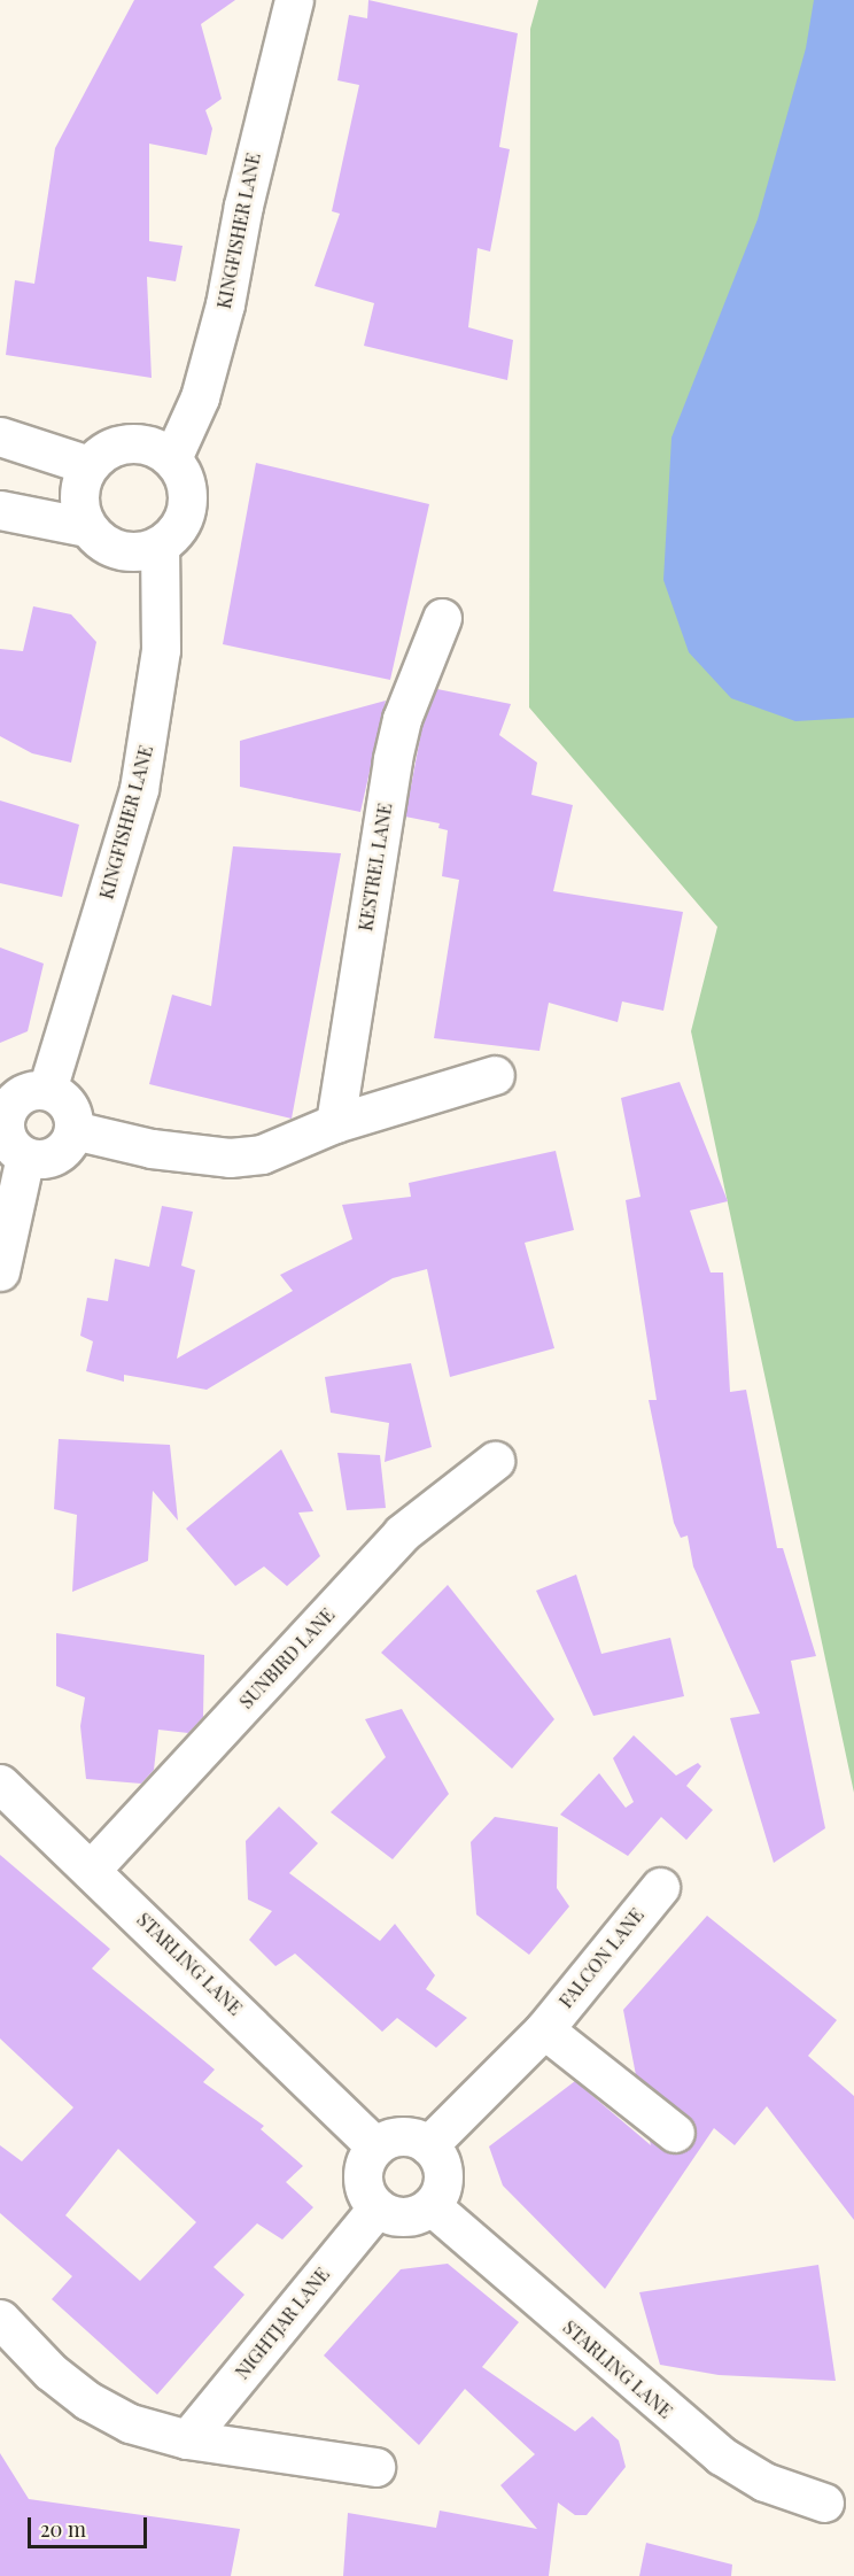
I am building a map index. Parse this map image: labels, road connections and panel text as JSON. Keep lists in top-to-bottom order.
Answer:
{
  "streets": {
    "street": [
      "KINGFISHER LANE",
      "KESTREL LANE",
      "SUNBIRD LANE",
      "FALCON LANE",
      "STARLING LANE",
      "NIGHTJAR LANE"
    ]
  },
  "crossings": [
    ["SUNBIRD LANE", "STARLING LANE"],
    ["FALCON LANE", "STARLING LANE"],
    ["FALCON LANE", "NIGHTJAR LANE"],
    ["STARLING LANE", "NIGHTJAR LANE"]
  ],
  "scale_bar": "20 m"
}
